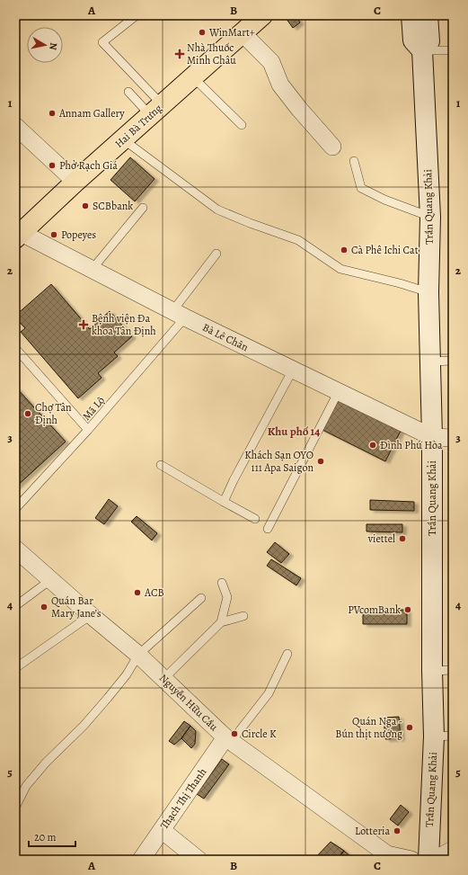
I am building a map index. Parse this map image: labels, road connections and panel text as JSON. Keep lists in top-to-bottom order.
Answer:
{
  "streets": {
    "main road": ["Hai Bà Trưng"],
    "street": [
      "Trần Quang Khải",
      "Bà Lê Chân",
      "Nguyễn Hữu Cầu",
      "Thạch Thị Thanh"
    ],
    "lane": ["Mã Lộ"]
  },
  "crossings": [
    ["Hai Bà Trưng", "Bà Lê Chân"],
    ["Trần Quang Khải", "Bà Lê Chân"],
    ["Bà Lê Chân", "Mã Lộ"],
    ["Nguyễn Hữu Cầu", "Thạch Thị Thanh"]
  ],
  "districts": ["Khu phố 14"],
  "places": {
    "other": [
      "WinMart+",
      "Annam Gallery",
      "Phở Rạch Giá",
      "SCBbank",
      "Popeyes",
      "Cà Phê Ichi Cat",
      "Chợ Tân Định",
      "Đình Phú Hòa",
      "Khách Sạn OYO 111 Apa Saigon",
      "viettel",
      "ACB",
      "Quán Bar Mary Jane’s",
      "PVcomBank",
      "Quán Nga - Bún thịt nướng",
      "Circle K",
      "Lotteria"
    ],
    "health": ["Nhà Thuốc Minh Châu", "Bệnh viện Đa khoa Tân Định"]
  },
  "scale_bar": "20 m",
  "north": "right",
  "grid": {
    "columns": ["A", "B", "C"],
    "rows": [
      "1",
      "2",
      "3",
      "4",
      "5"
    ]
  }
}
